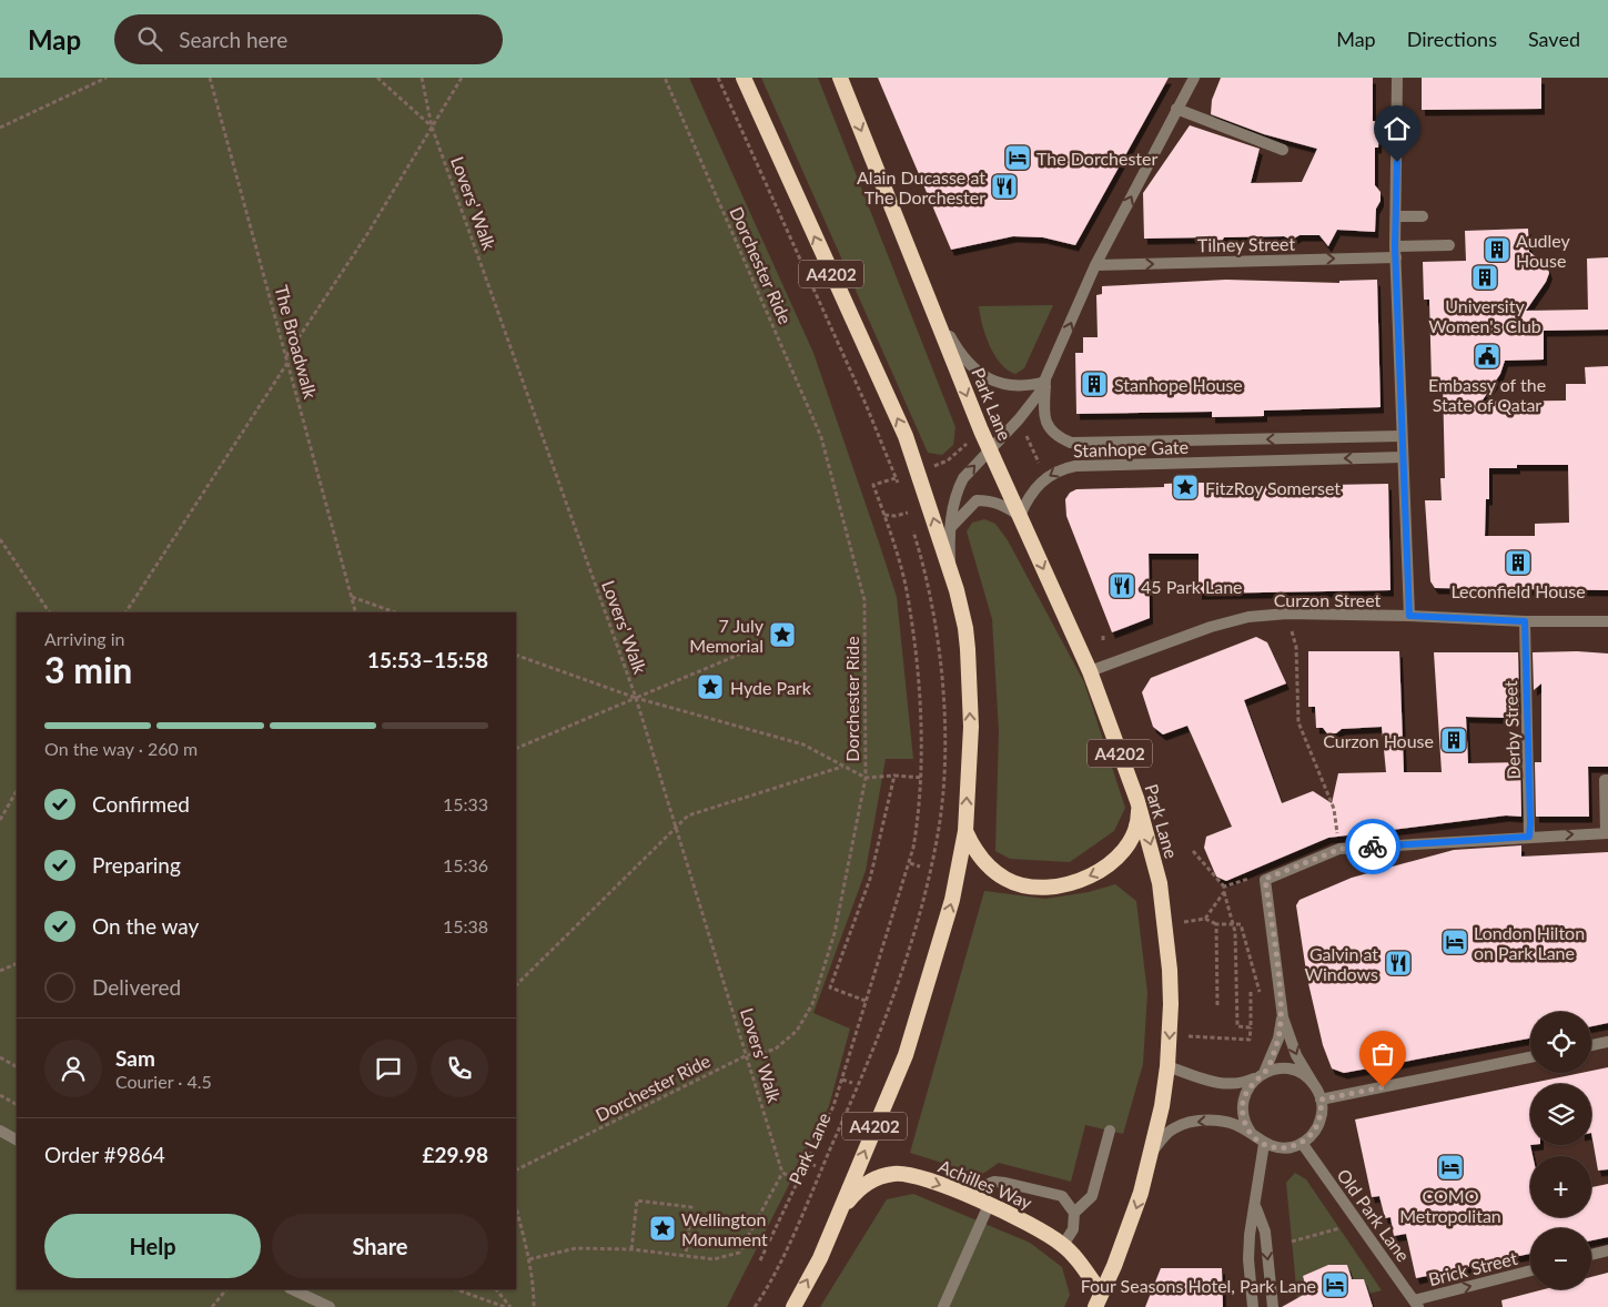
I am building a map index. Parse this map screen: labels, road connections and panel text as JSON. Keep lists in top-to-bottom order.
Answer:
{
  "streets": {
    "highway": ["A4202", "Park Lane", "Achilles Way"],
    "street": [
      "Tilney Street",
      "Stanhope Gate",
      "Curzon Street",
      "Derby Street",
      "Old Park Lane",
      "Brick Street"
    ],
    "path": ["Lovers' Walk", "Dorchester Ride", "The Broadwalk"]
  },
  "crossings": [
    ["Lovers' Walk", "Dorchester Ride"],
    ["A4202", "Park Lane"],
    ["A4202", "Achilles Way"],
    ["Park Lane", "Stanhope Gate"],
    ["Park Lane", "Curzon Street"],
    ["Park Lane", "Achilles Way"],
    ["Curzon Street", "Derby Street"],
    ["Old Park Lane", "Brick Street"]
  ],
  "one_way": [
    "Tilney Street",
    "Stanhope Gate",
    "Achilles Way",
    "Brick Street"
  ],
  "places": {
    "hotel": [
      "The Dorchester",
      "London Hilton on Park Lane",
      "COMO Metropolitan",
      "Four Seasons Hotel, Park Lane"
    ],
    "restaurant": ["Alain Ducasse at The Dorchester", "45 Park Lane", "Galvin at Windows"],
    "building": [
      "Audley House",
      "University Women's Club",
      "Stanhope House",
      "Leconfield House",
      "Curzon House"
    ],
    "public building": ["Embassy of the State of Qatar"],
    "place": [
      "FitzRoy Somerset",
      "7 July Memorial",
      "Hyde Park",
      "Wellington Monument"
    ]
  },
  "page": {
    "header": "Map",
    "search": "Search here",
    "nav": ["Map", "Directions", "Saved"],
    "heading": ["3 min", "Arriving in", "15:53–15:58"],
    "panel": [
      "Sam",
      "Courier · 4.5",
      "Order #9864",
      "£29.98"
    ],
    "bar": "On the way · 260 m",
    "list": [
      ["Confirmed", "15:33"],
      ["Preparing", "15:36"],
      ["On the way", "15:38"],
      "Delivered"
    ],
    "map_buttons": ["+", "−"],
    "buttons": ["Help", "Share"]
  }
}
